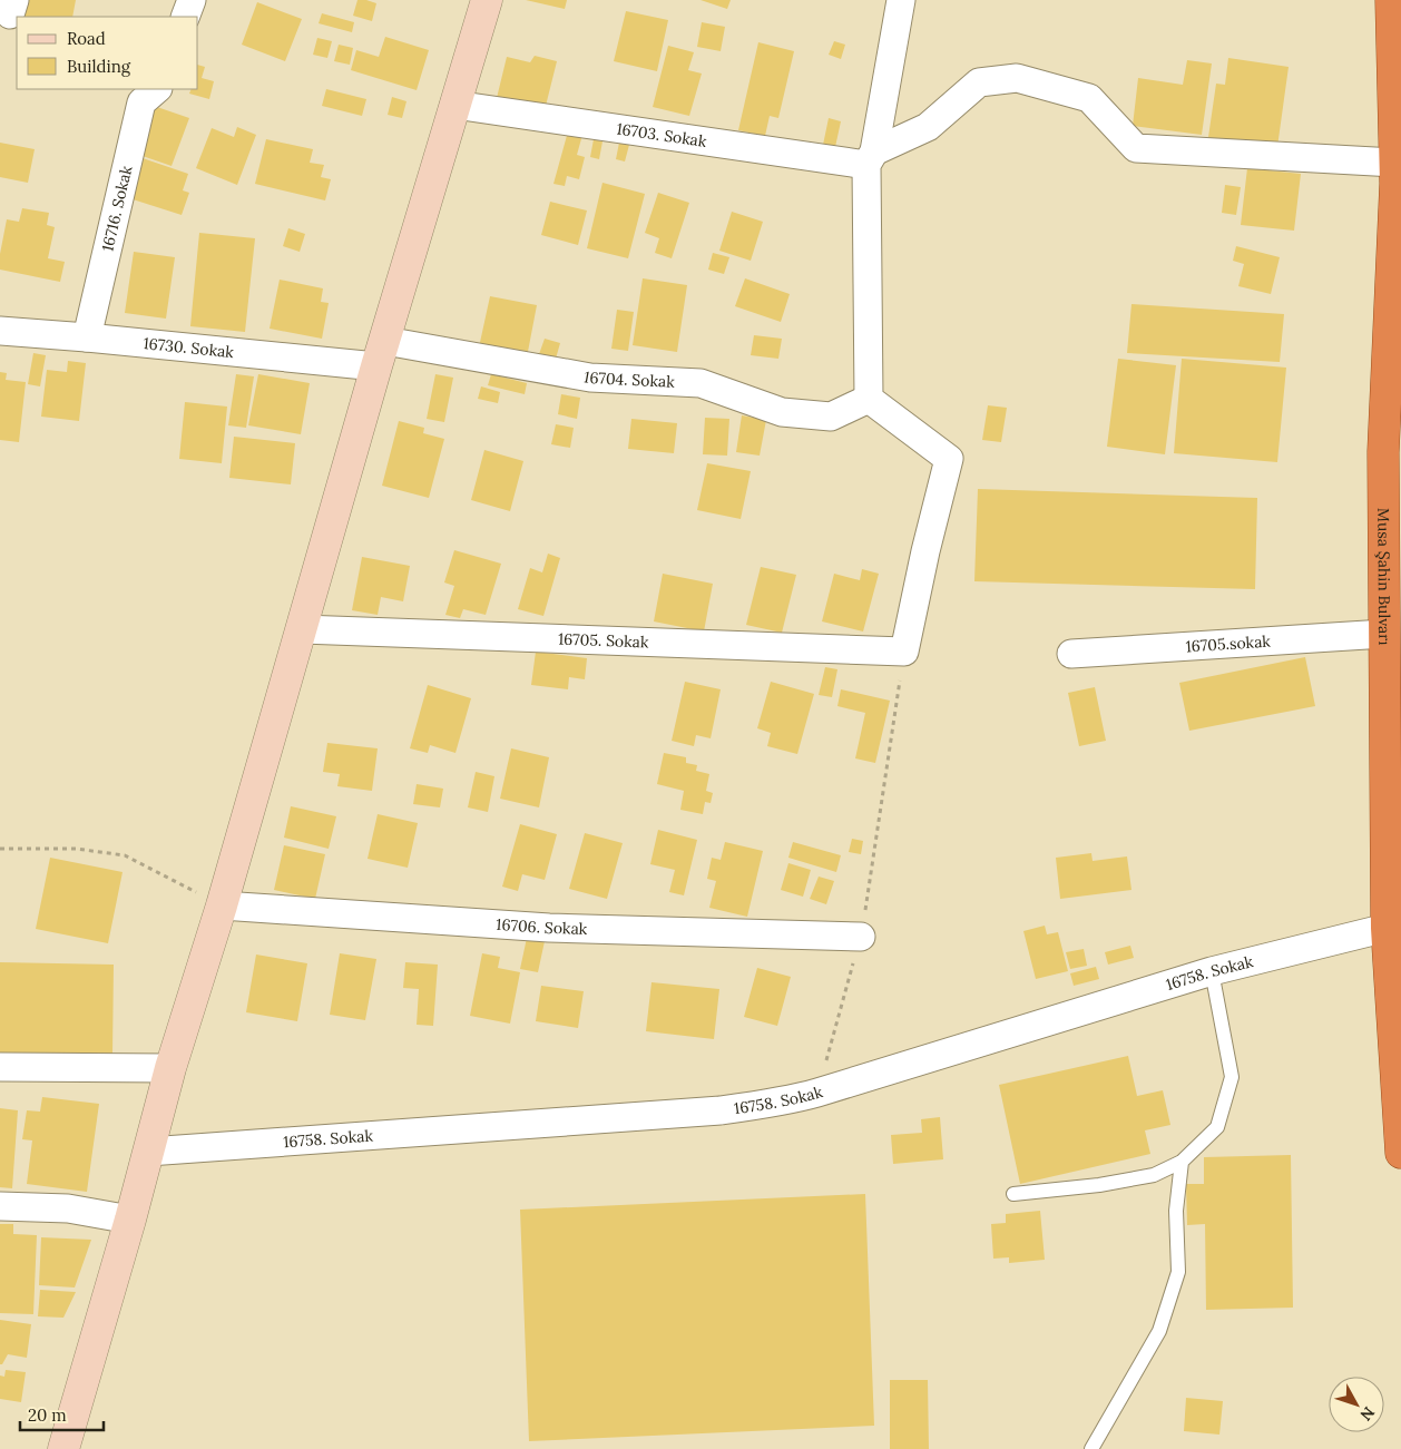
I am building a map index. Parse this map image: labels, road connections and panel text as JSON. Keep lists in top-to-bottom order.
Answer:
{
  "streets": {
    "highway": ["Musa Şahin Bulvarı"],
    "street": [
      "16703. Sokak",
      "16716. Sokak",
      "16730. Sokak",
      "16704. Sokak",
      "16705. Sokak",
      "16705.sokak",
      "16706. Sokak",
      "16758. Sokak"
    ]
  },
  "crossings": [
    ["16716. Sokak", "16730. Sokak"],
    ["16730. Sokak", "16704. Sokak"],
    ["Musa Şahin Bulvarı", "16705.sokak"],
    ["Musa Şahin Bulvarı", "16758. Sokak"]
  ],
  "legend": ["Road", "Building"],
  "scale_bar": "20 m",
  "north": "bottom right"
}
